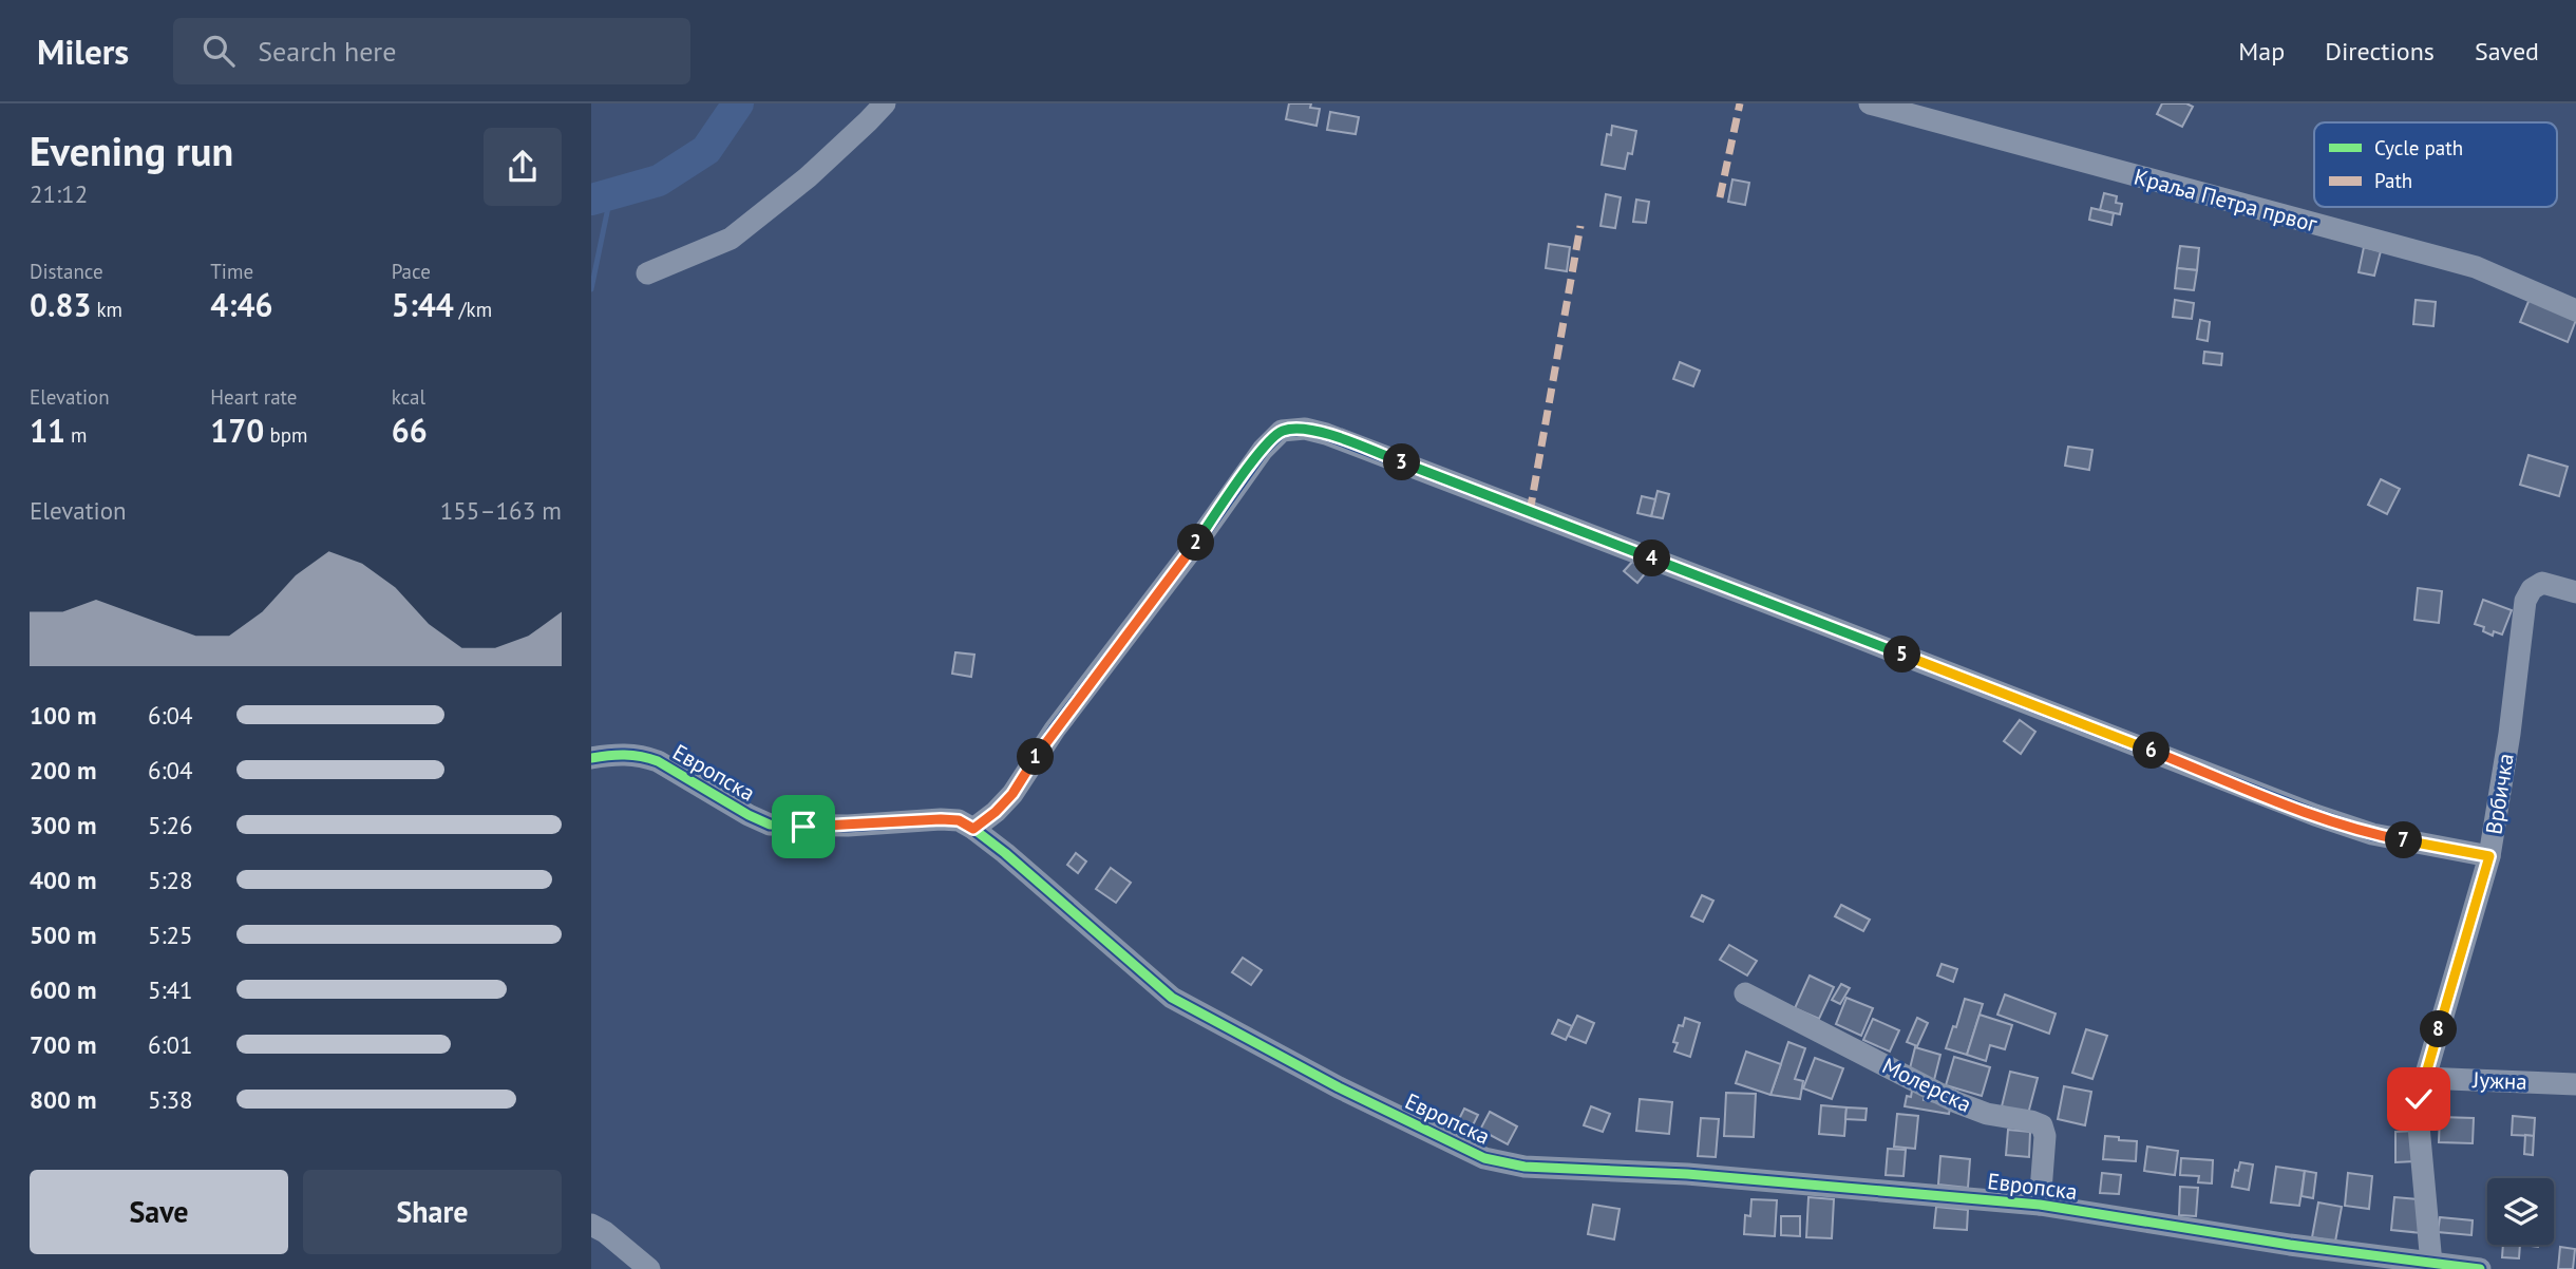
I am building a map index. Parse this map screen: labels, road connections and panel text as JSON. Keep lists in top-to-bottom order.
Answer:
{
  "streets": {
    "street": [
      "Краља Петра првог",
      "Европска",
      "Врбичка",
      "Јужна",
      "Молерска"
    ]
  },
  "crossings": [
    ["Европска", "Врбичка"],
    ["Европска", "Молерска"],
    ["Врбичка", "Јужна"]
  ],
  "legend": ["Cycle path", "Path"],
  "page": {
    "header": "Milers",
    "search": "Search here",
    "nav": ["Map", "Directions", "Saved"],
    "heading": ["Evening run", "21:12"],
    "stats": [
      ["Distance", "0.83 km"],
      ["Time", "4:46"],
      ["Pace", "5:44 /km"],
      ["Elevation", "11 m"],
      ["Heart rate", "170 bpm"],
      ["kcal", "66"]
    ],
    "pins": [
      "3",
      "2",
      "4",
      "5",
      "6",
      "1",
      "7",
      "8"
    ],
    "chart": ["Elevation", "155–163 m"],
    "list": [
      {
        "name": "100 m",
        "note": "6:04"
      },
      {
        "name": "200 m",
        "note": "6:04"
      },
      {
        "name": "300 m",
        "note": "5:26"
      },
      {
        "name": "400 m",
        "note": "5:28"
      },
      {
        "name": "500 m",
        "note": "5:25"
      },
      {
        "name": "600 m",
        "note": "5:41"
      },
      {
        "name": "700 m",
        "note": "6:01"
      },
      {
        "name": "800 m",
        "note": "5:38"
      }
    ],
    "buttons": ["Save", "Share"]
  }
}
